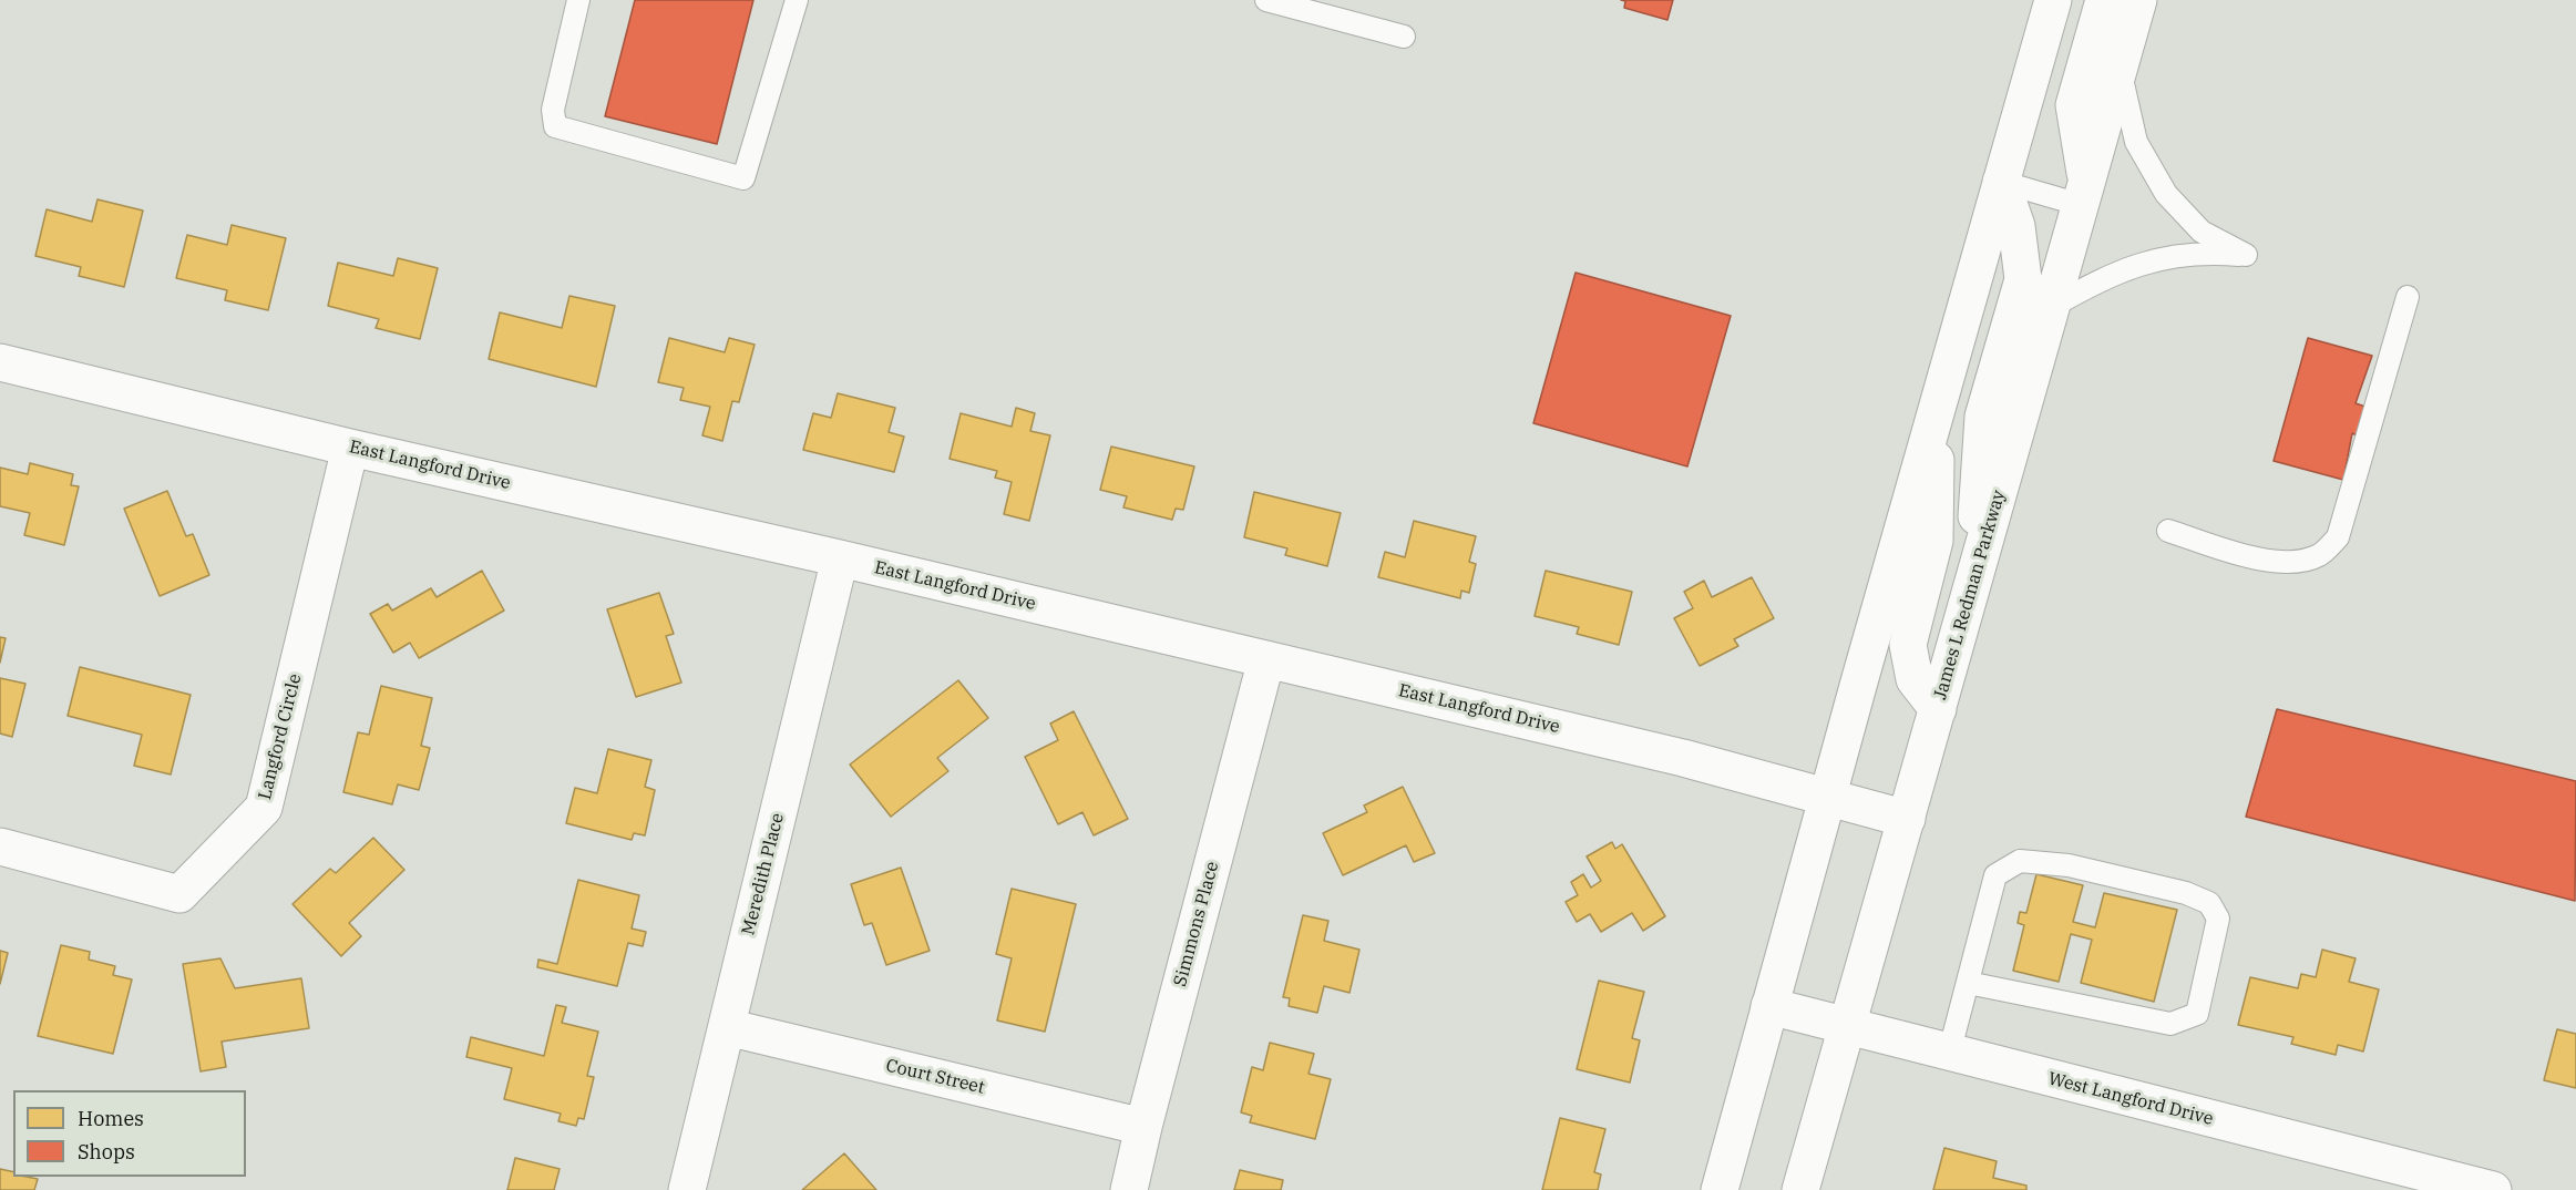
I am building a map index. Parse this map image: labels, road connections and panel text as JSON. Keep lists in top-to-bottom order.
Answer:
{
  "streets": {
    "street": [
      "East Langford Drive",
      "James L Redman Parkway",
      "Langford Circle",
      "Meredith Place",
      "Simmons Place",
      "Court Street",
      "West Langford Drive"
    ]
  },
  "crossings": [
    ["East Langford Drive", "James L Redman Parkway"],
    ["East Langford Drive", "Langford Circle"],
    ["East Langford Drive", "Meredith Place"],
    ["East Langford Drive", "Simmons Place"],
    ["James L Redman Parkway", "West Langford Drive"],
    ["Meredith Place", "Court Street"],
    ["Simmons Place", "Court Street"]
  ],
  "legend": ["Homes", "Shops"]
}
